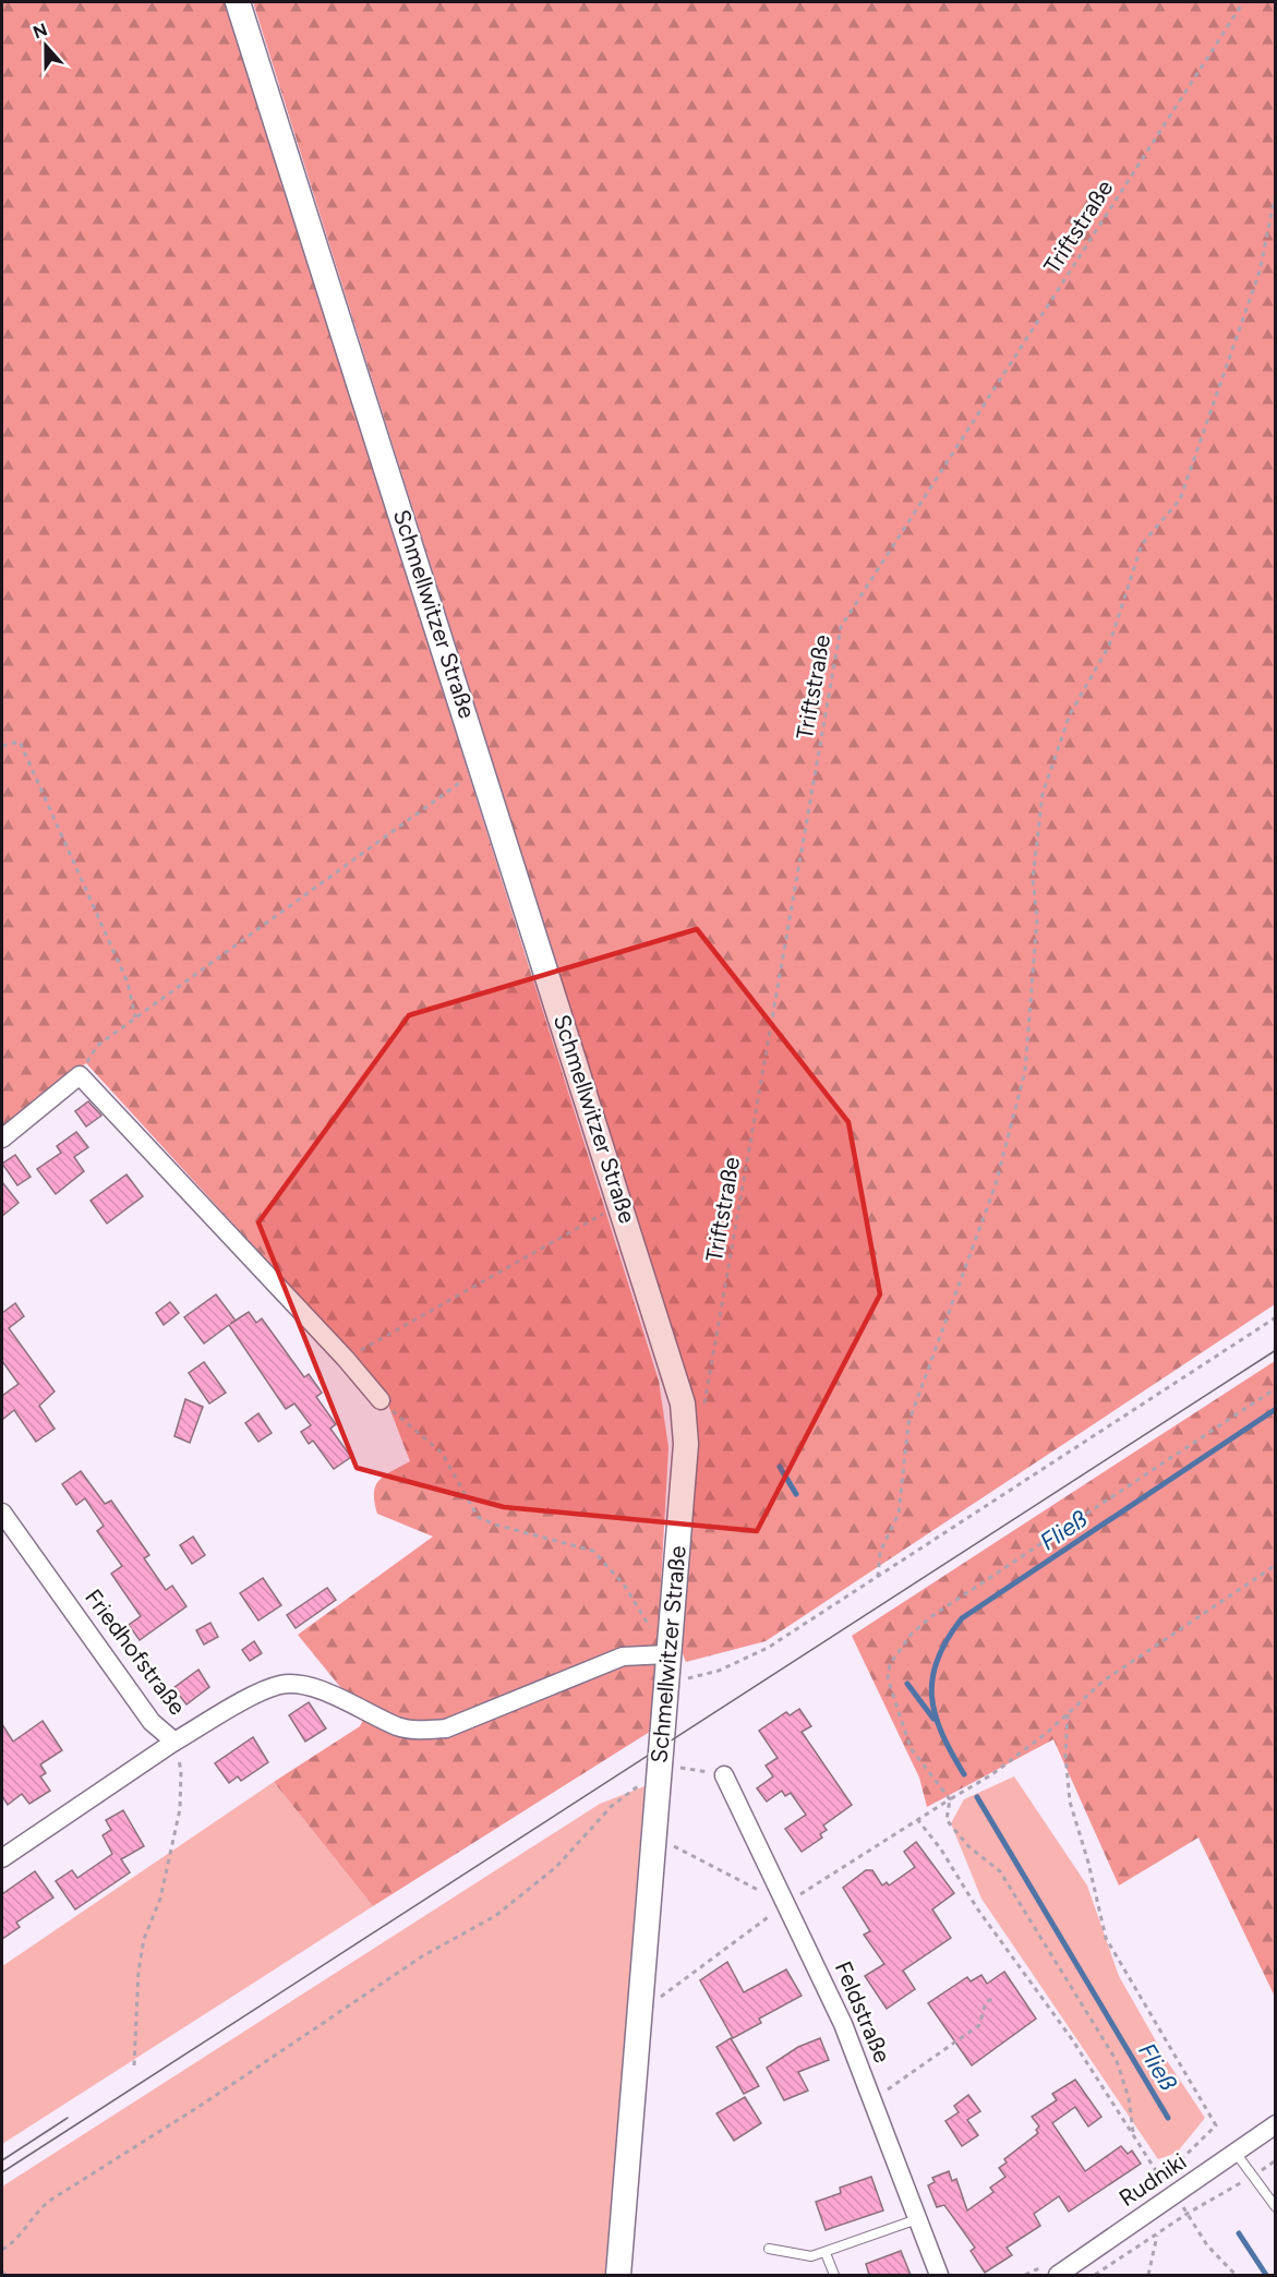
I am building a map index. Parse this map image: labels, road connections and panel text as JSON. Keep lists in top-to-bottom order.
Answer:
{
  "streets": {
    "street": [
      "Schmellwitzer Straße",
      "Friedhofstraße",
      "Feldstraße",
      "Rudniki"
    ],
    "path": ["Triftstraße"]
  },
  "crossings": [
    ["Schmellwitzer Straße", "Friedhofstraße"]
  ],
  "water": ["Fließ"],
  "north": "top"
}
